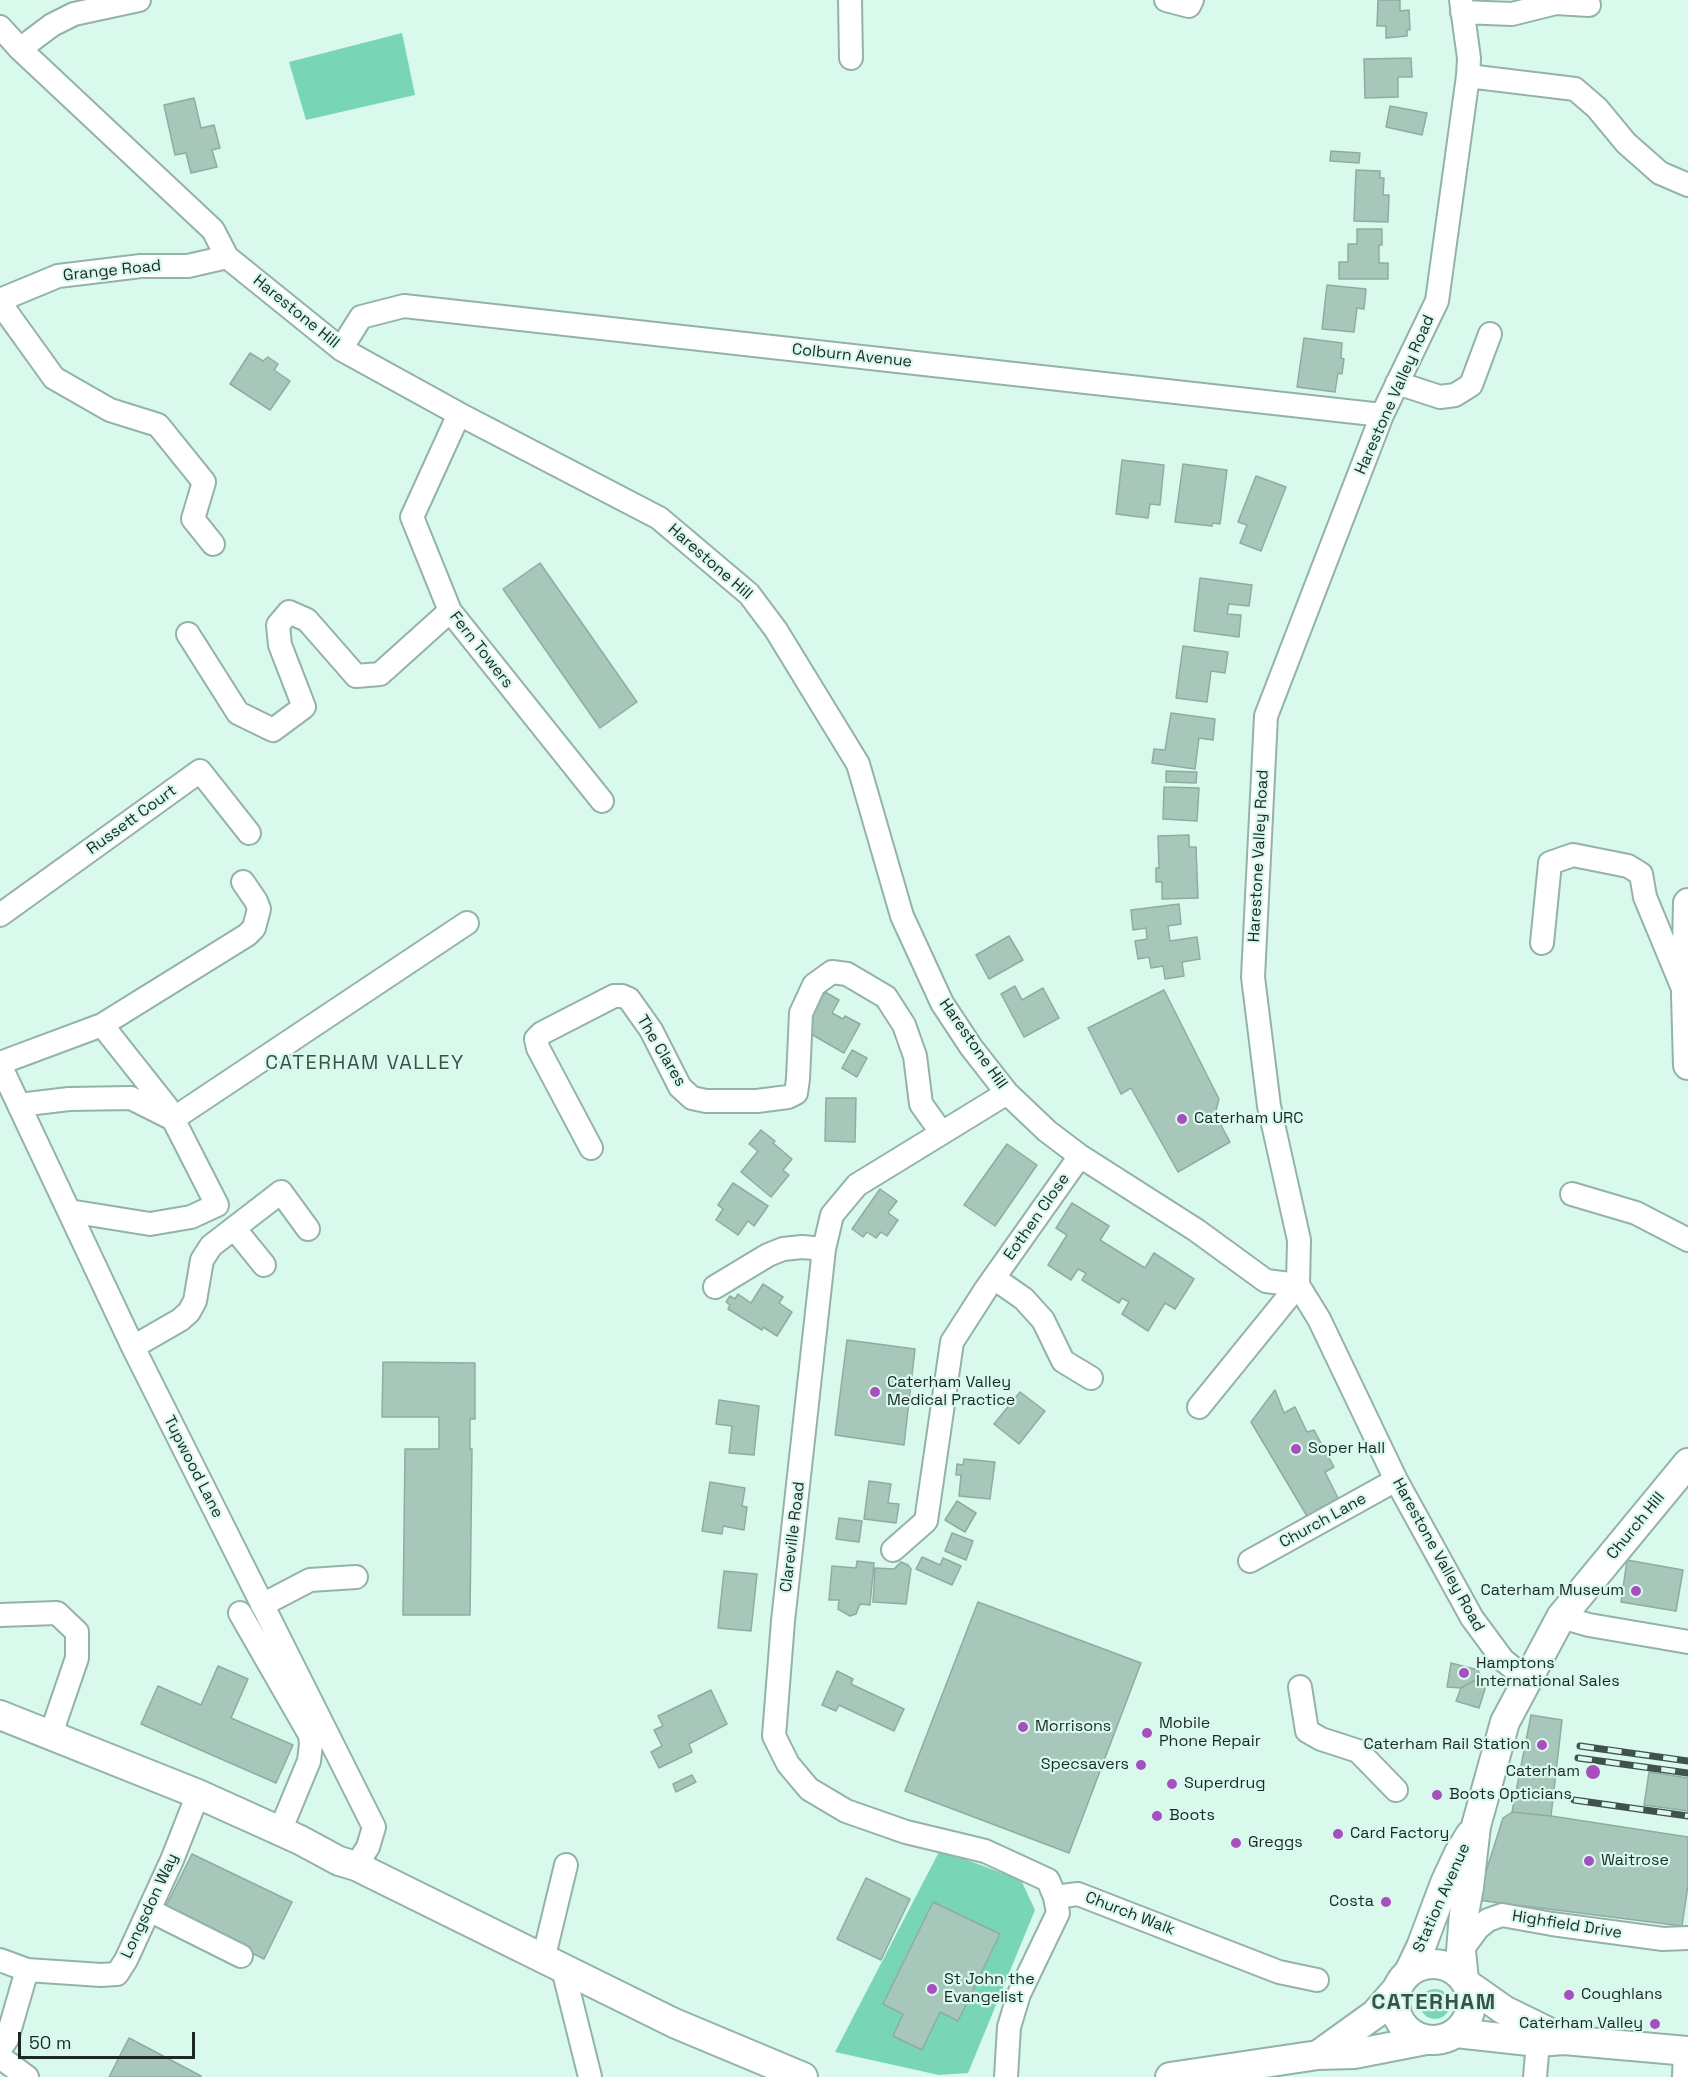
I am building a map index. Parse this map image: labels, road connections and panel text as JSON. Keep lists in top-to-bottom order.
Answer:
{
  "streets": {
    "main road": ["Church Hill", "Station Avenue"],
    "street": [
      "Grange Road",
      "Harestone Hill",
      "Colburn Avenue",
      "Harestone Valley Road",
      "Fern Towers",
      "Russett Court",
      "The Clares",
      "Eothen Close",
      "Tupwood Lane",
      "Church Lane",
      "Clareville Road",
      "Longsdon Way",
      "Church Walk",
      "Highfield Drive"
    ]
  },
  "crossings": [
    ["Grange Road", "Harestone Hill"],
    ["Harestone Hill", "Colburn Avenue"],
    ["Harestone Hill", "Harestone Valley Road"],
    ["Harestone Hill", "Fern Towers"],
    ["Harestone Hill", "Eothen Close"],
    ["Harestone Hill", "Clareville Road"],
    ["Colburn Avenue", "Harestone Valley Road"],
    ["Harestone Valley Road", "Church Lane"],
    ["Harestone Valley Road", "Station Avenue"],
    ["The Clares", "Clareville Road"],
    ["Church Hill", "Station Avenue"],
    ["Clareville Road", "Church Walk"],
    ["Station Avenue", "Highfield Drive"]
  ],
  "districts": ["CATERHAM VALLEY", "CATERHAM"],
  "places": [
    "Caterham URC",
    "Caterham Valley Medical Practice",
    "Soper Hall",
    "Caterham Museum",
    "Hamptons International Sales",
    "Morrisons",
    "Mobile Phone Repair",
    "Caterham Rail Station",
    "Specsavers",
    "Caterham",
    "Superdrug",
    "Boots Opticians",
    "Boots",
    "Card Factory",
    "Greggs",
    "Waitrose",
    "Costa",
    "St John the Evangelist",
    "Coughlans",
    "Caterham Valley"
  ],
  "scale_bar": "50 m"
}
